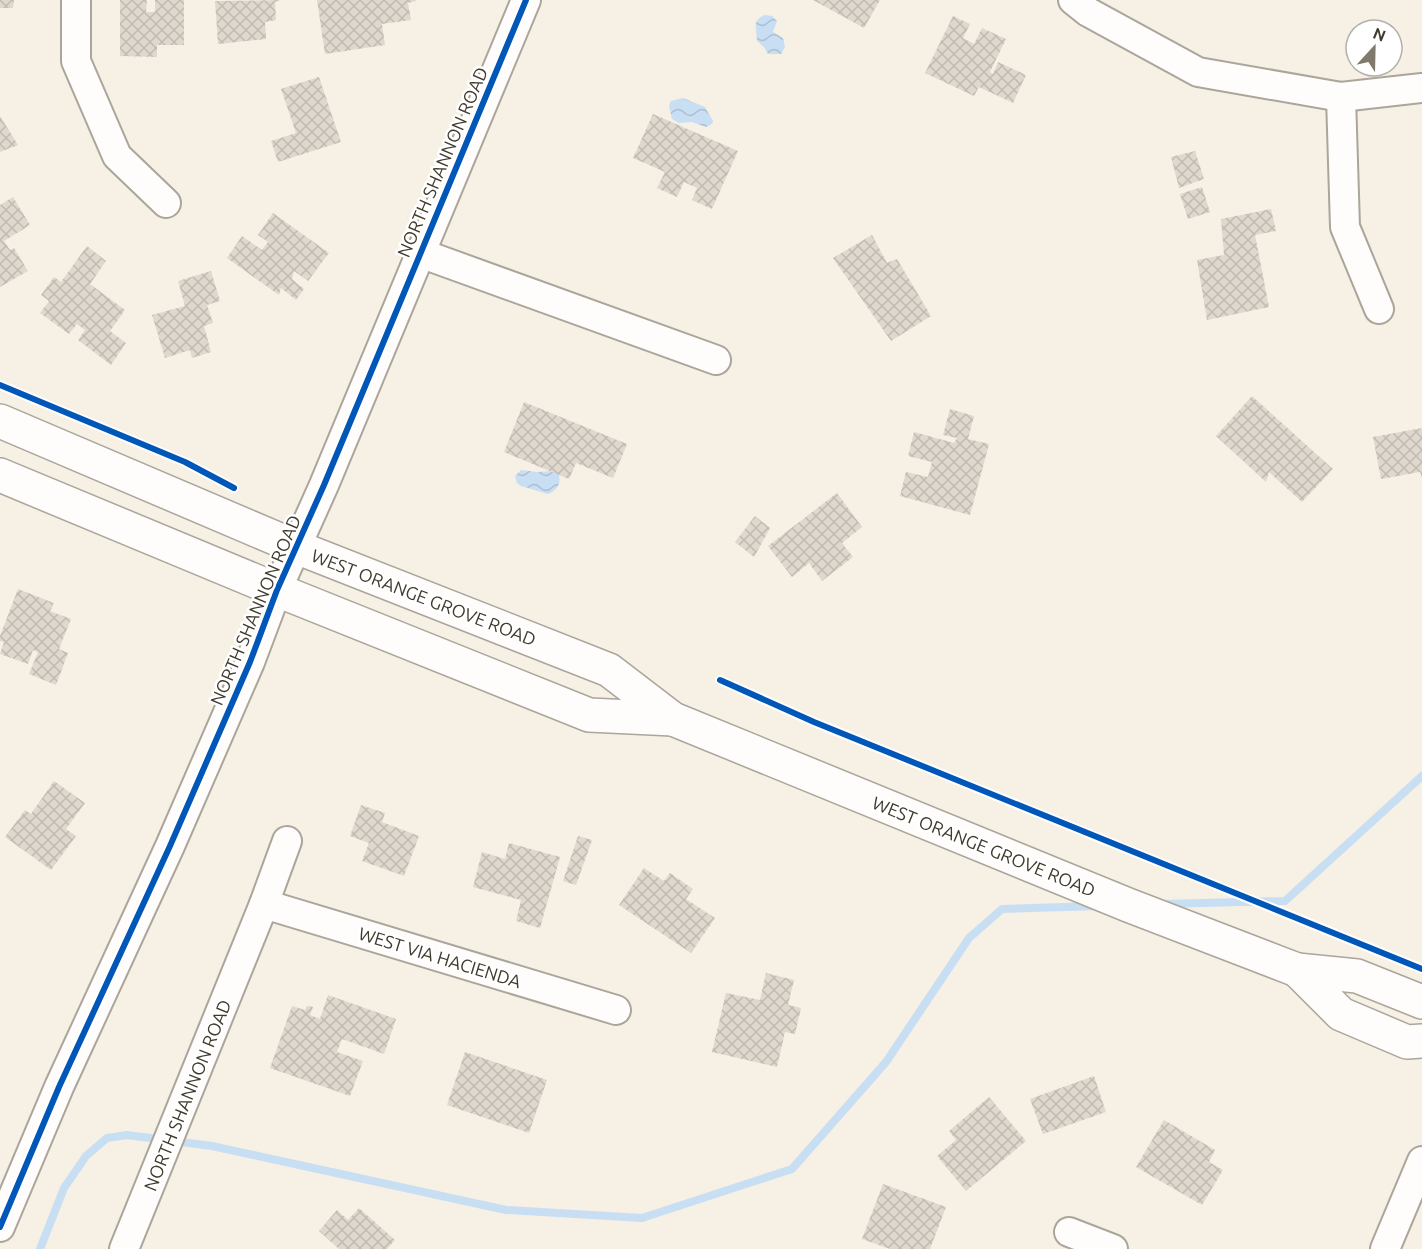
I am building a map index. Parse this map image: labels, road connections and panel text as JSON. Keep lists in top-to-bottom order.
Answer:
{
  "streets": {
    "main road": ["WEST ORANGE GROVE ROAD"],
    "street": ["NORTH SHANNON ROAD", "WEST VIA HACIENDA"]
  },
  "crossings": [
    ["NORTH SHANNON ROAD", "WEST ORANGE GROVE ROAD"],
    ["NORTH SHANNON ROAD", "WEST VIA HACIENDA"]
  ],
  "north": "top"
}
